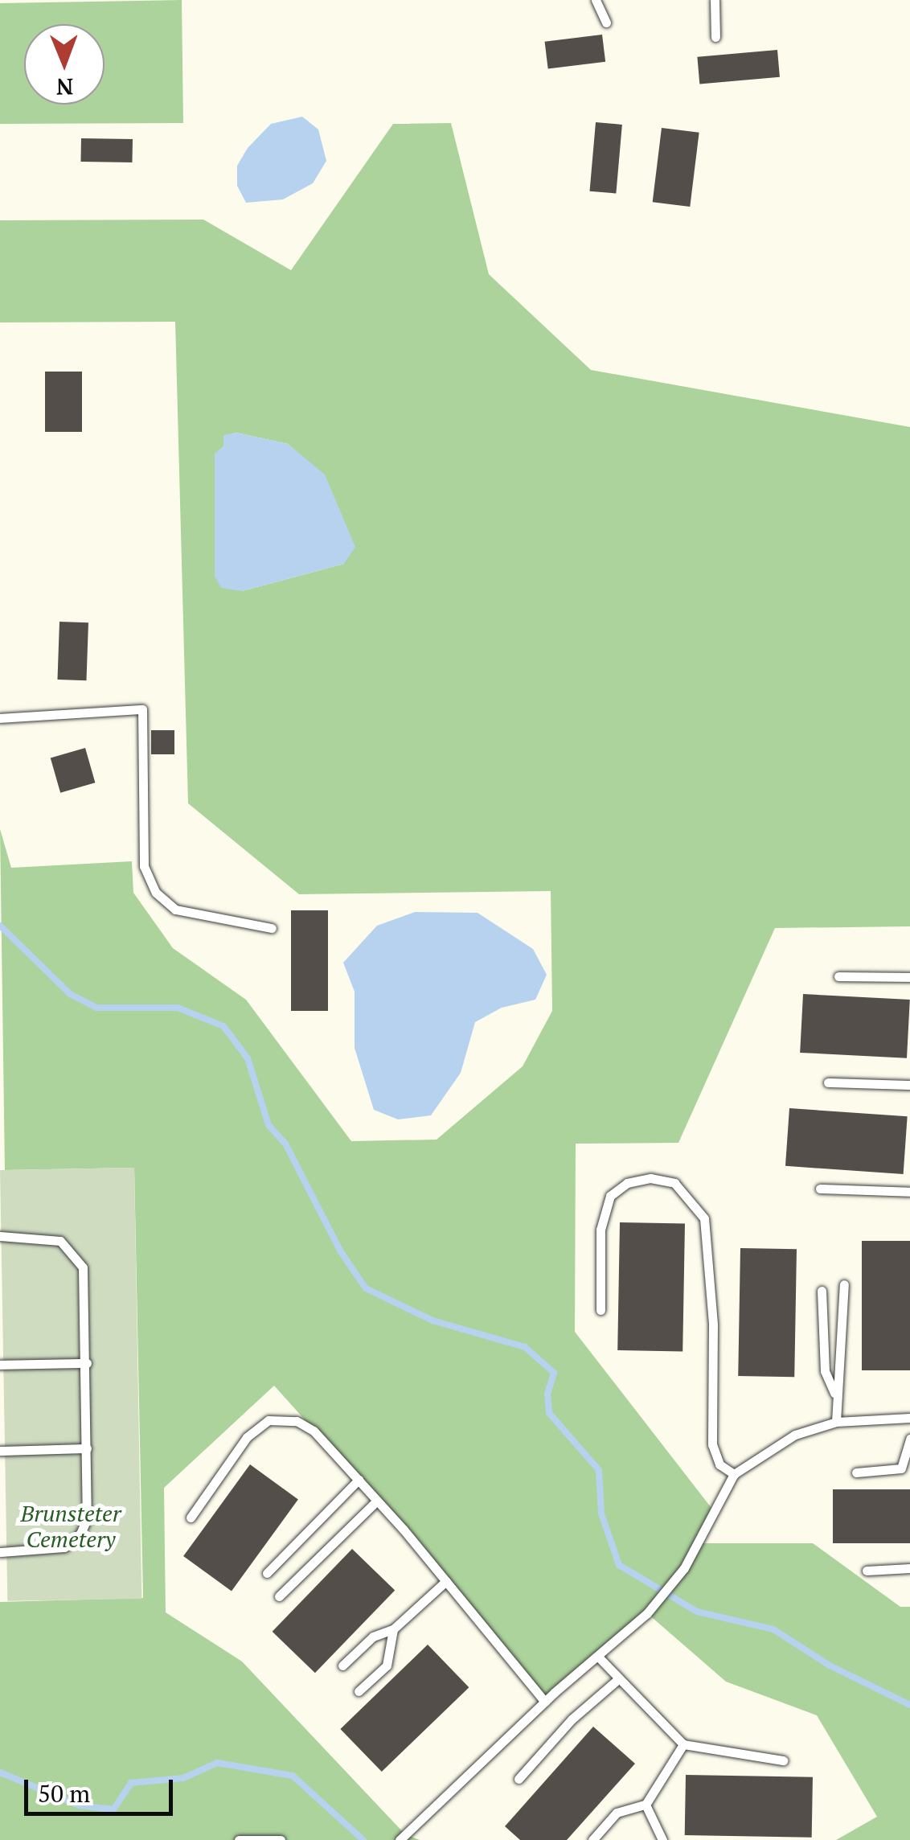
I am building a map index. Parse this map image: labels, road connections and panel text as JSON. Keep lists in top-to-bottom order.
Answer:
{
  "parks": ["Brunsteter Cemetery"],
  "scale_bar": "50 m",
  "north": "bottom"
}
